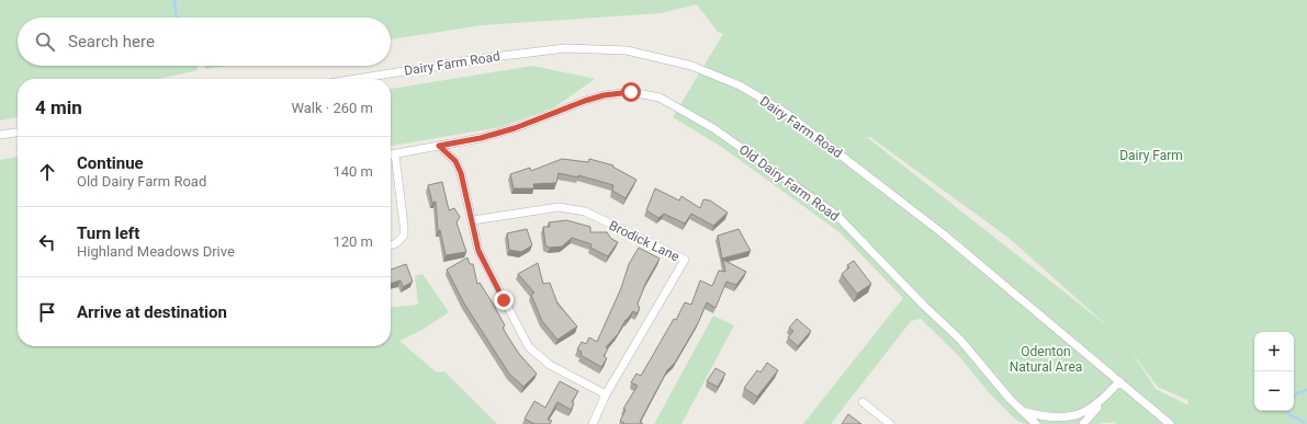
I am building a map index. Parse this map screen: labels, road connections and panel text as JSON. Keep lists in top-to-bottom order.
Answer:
{
  "streets": {
    "street": ["Dairy Farm Road", "Old Dairy Farm Road", "Brodick Lane"]
  },
  "parks": ["Dairy Farm", "Odenton Natural Area"],
  "page": {
    "search": "Search here",
    "heading": ["4 min", "Walk · 260 m"],
    "list": [
      ["Continue", "Old Dairy Farm Road", "140 m"],
      ["Turn left", "Highland Meadows Drive", "120 m"],
      "Arrive at destination"
    ],
    "map_buttons": ["+", "−"]
  }
}
